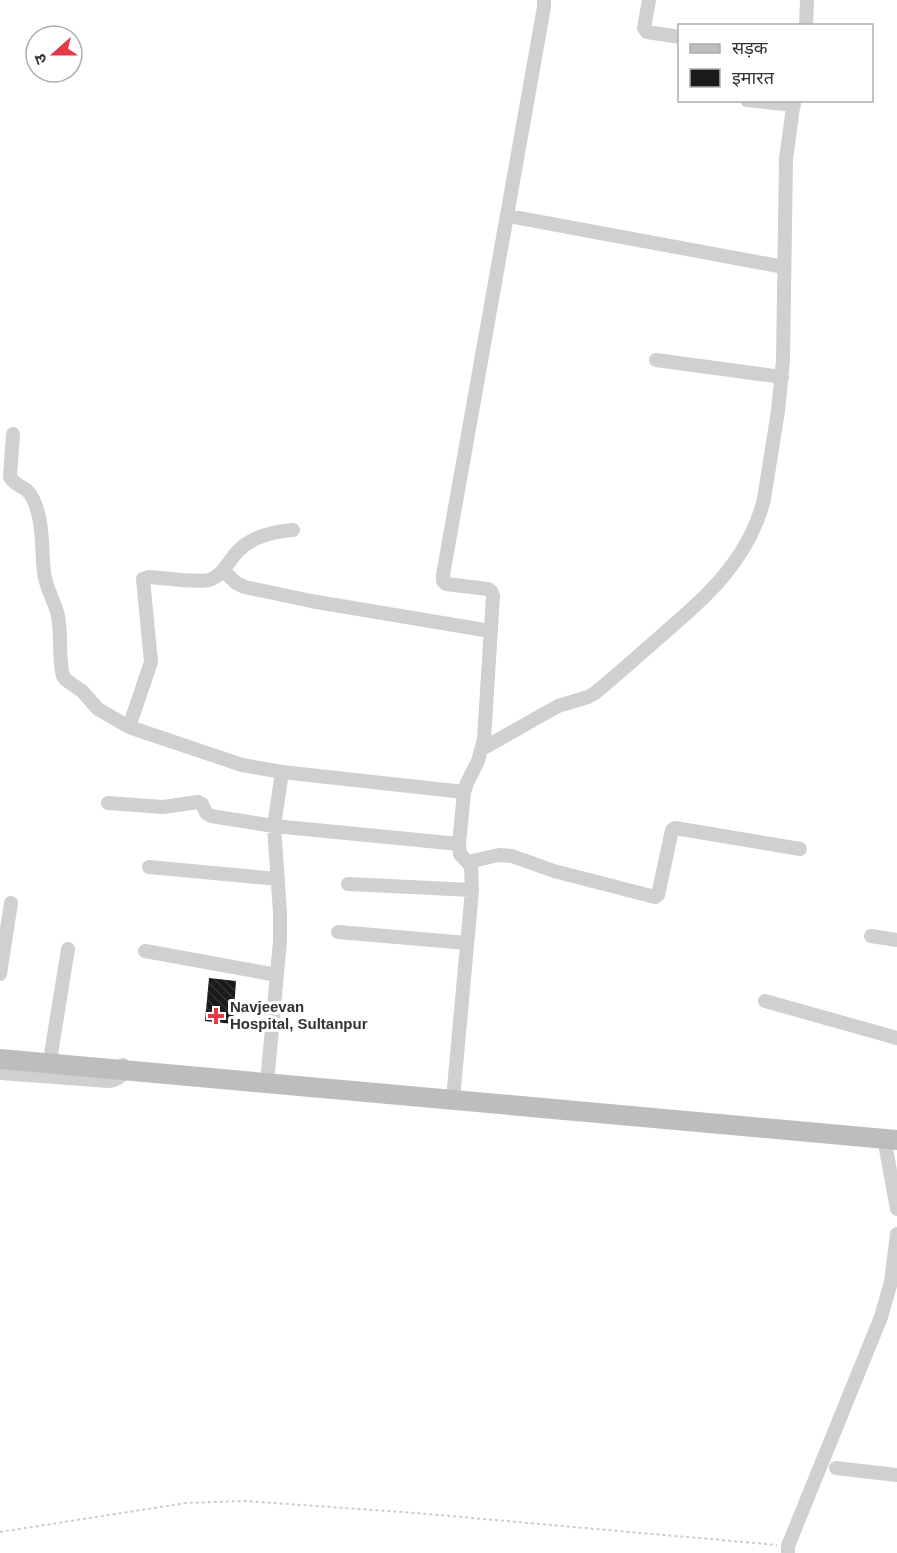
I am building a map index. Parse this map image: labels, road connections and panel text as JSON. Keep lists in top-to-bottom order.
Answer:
{
  "places": {
    "health": ["Navjeevan Hospital, Sultanpur"]
  },
  "legend": ["सड़क", "इमारत"],
  "north": "left"
}
